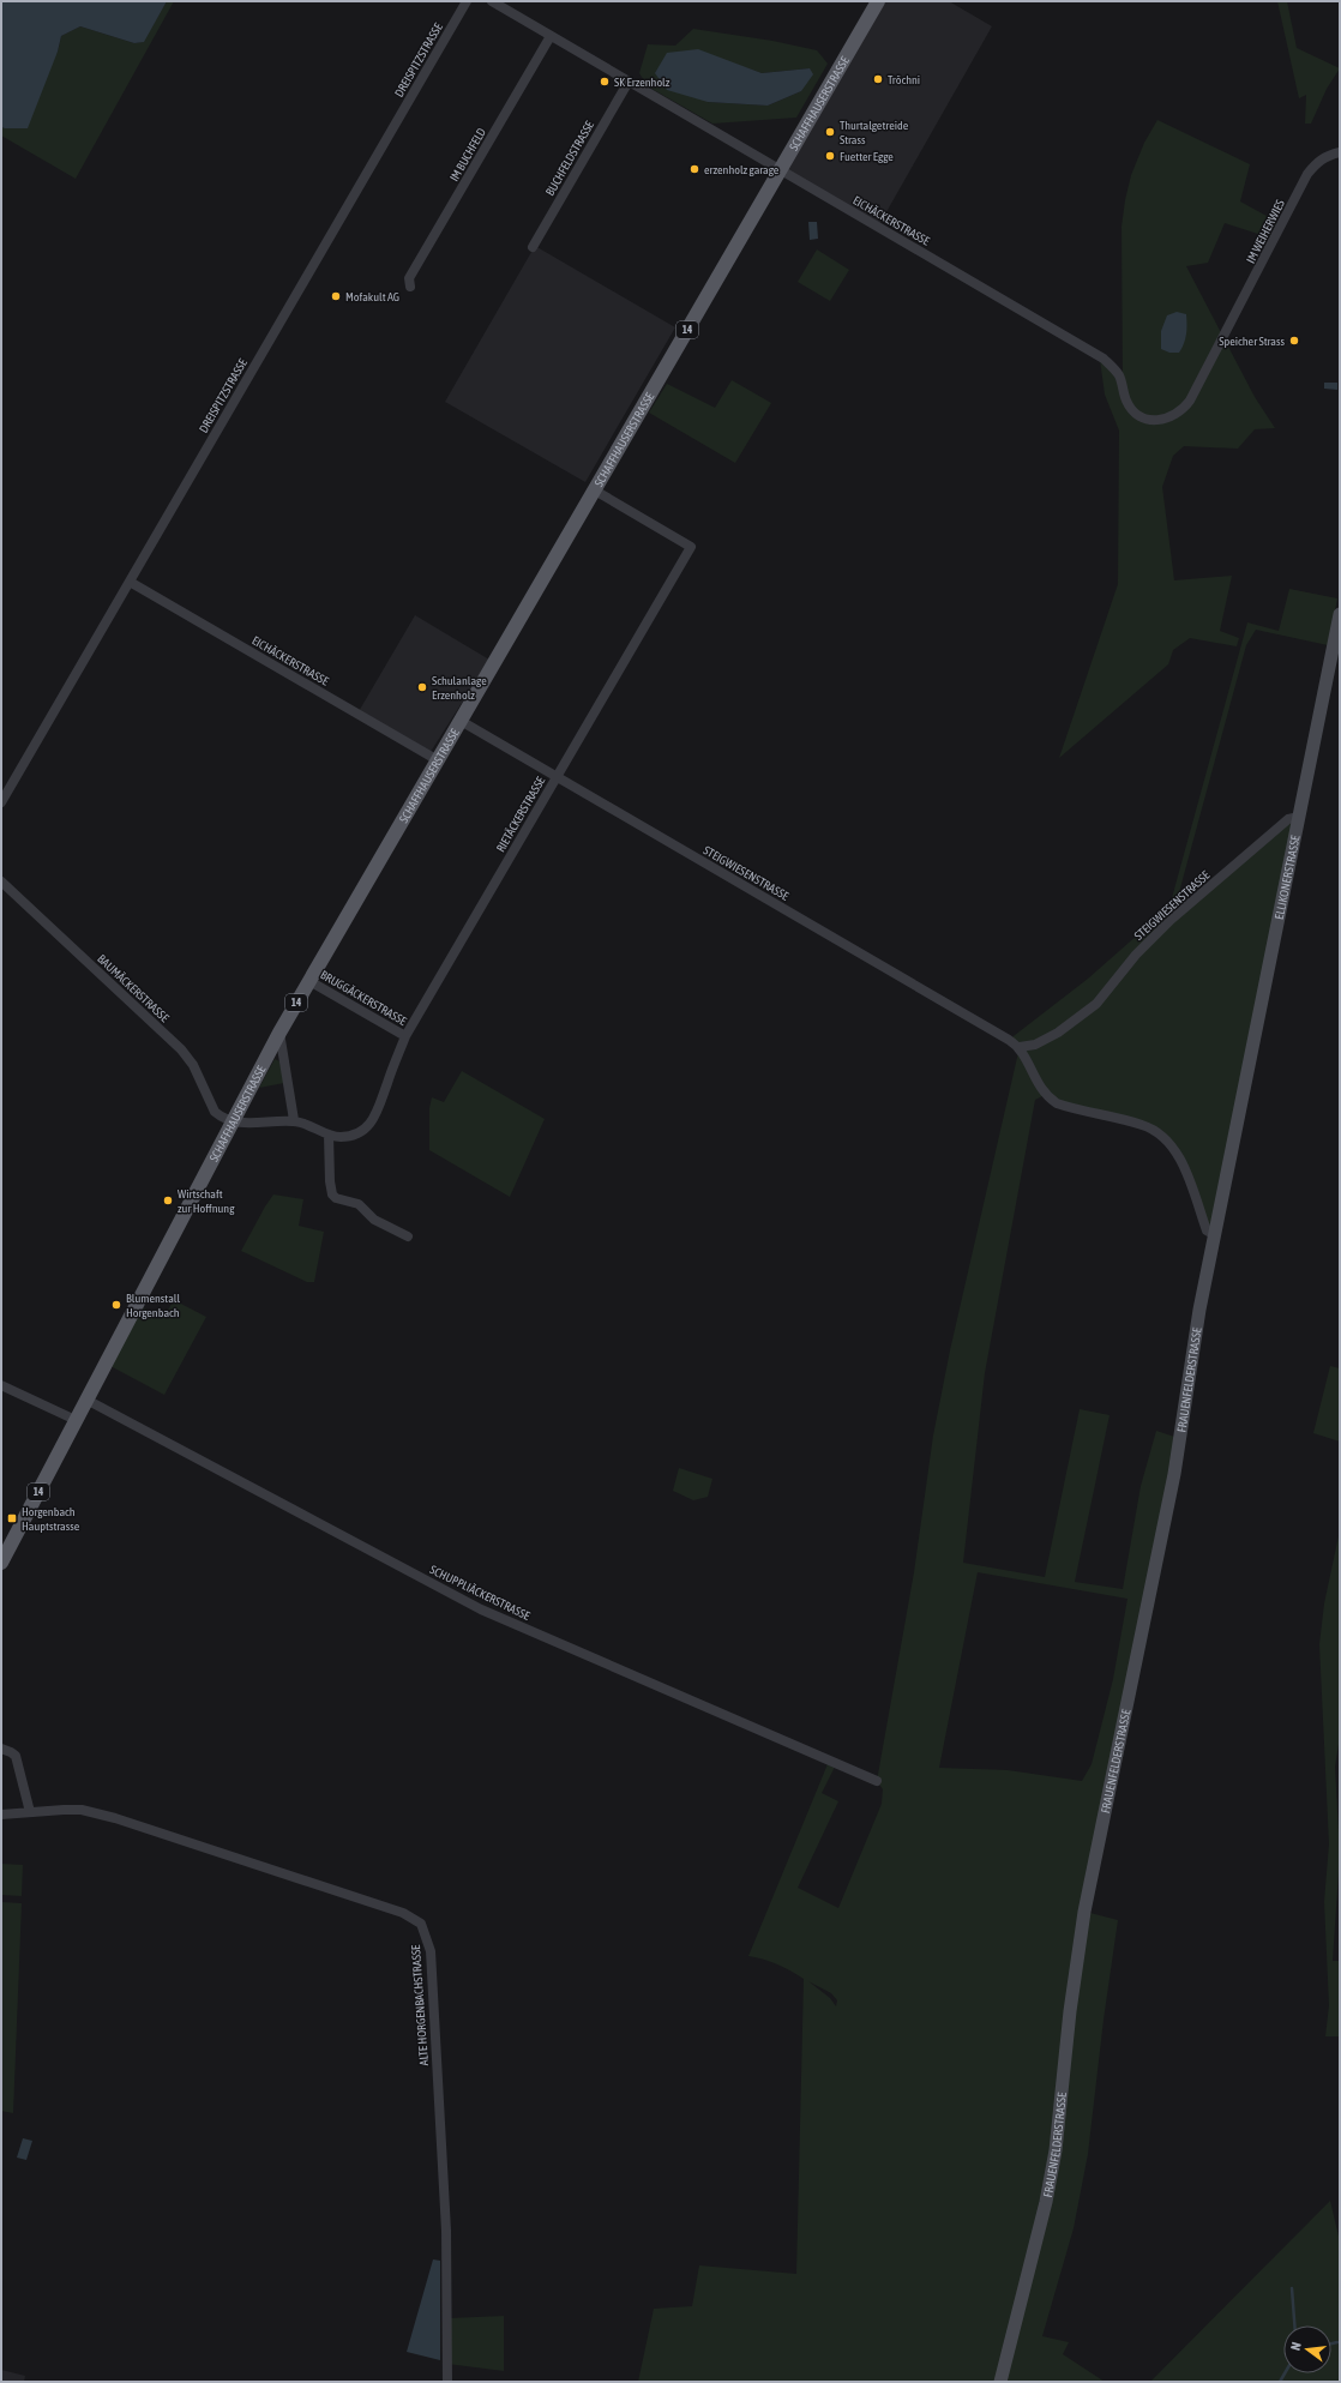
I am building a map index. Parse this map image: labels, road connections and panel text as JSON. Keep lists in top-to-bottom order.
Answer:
{
  "streets": {
    "main road": ["SCHAFFHAUSERSTRASSE", "14"],
    "street": [
      "DREISPITZSTRASSE",
      "IM BUCHFELD",
      "BUCHFELDSTRASSE",
      "EICHÄCKERSTRASSE",
      "IM WEIHERWIES",
      "RIETÄCKERSTRASSE",
      "STEIGWIESENSTRASSE",
      "ELLIKONERSTRASSE",
      "BAUMÄCKERSTRASSE",
      "BRUGGÄCKERSTRASSE",
      "FRAUENFELDERSTRASSE",
      "SCHUPPLIÄCKERSTRASSE",
      "ALTE HORGENBACHSTRASSE"
    ]
  },
  "crossings": [
    ["DREISPITZSTRASSE", "EICHÄCKERSTRASSE"],
    ["SCHAFFHAUSERSTRASSE", "EICHÄCKERSTRASSE"],
    ["SCHAFFHAUSERSTRASSE", "RIETÄCKERSTRASSE"],
    ["SCHAFFHAUSERSTRASSE", "STEIGWIESENSTRASSE"],
    ["SCHAFFHAUSERSTRASSE", "BAUMÄCKERSTRASSE"],
    ["SCHAFFHAUSERSTRASSE", "BRUGGÄCKERSTRASSE"],
    ["SCHAFFHAUSERSTRASSE", "SCHUPPLIÄCKERSTRASSE"],
    ["IM BUCHFELD", "EICHÄCKERSTRASSE"],
    ["BUCHFELDSTRASSE", "EICHÄCKERSTRASSE"],
    ["EICHÄCKERSTRASSE", "IM WEIHERWIES"],
    ["RIETÄCKERSTRASSE", "STEIGWIESENSTRASSE"],
    ["RIETÄCKERSTRASSE", "BAUMÄCKERSTRASSE"],
    ["RIETÄCKERSTRASSE", "BRUGGÄCKERSTRASSE"],
    ["STEIGWIESENSTRASSE", "ELLIKONERSTRASSE"],
    ["ELLIKONERSTRASSE", "FRAUENFELDERSTRASSE"]
  ],
  "places": {
    "other": [
      "Tröchni",
      "SK Erzenholz",
      "Thurtalgetreide Strass",
      "Fuetter Egge",
      "erzenholz garage",
      "Mofakult AG",
      "Speicher Strass",
      "Schulanlage Erzenholz",
      "Wirtschaft zur Hoffnung",
      "Blumenstall Horgenbach"
    ],
    "transit": ["Horgenbach Hauptstrasse"]
  },
  "north": "left"
}
